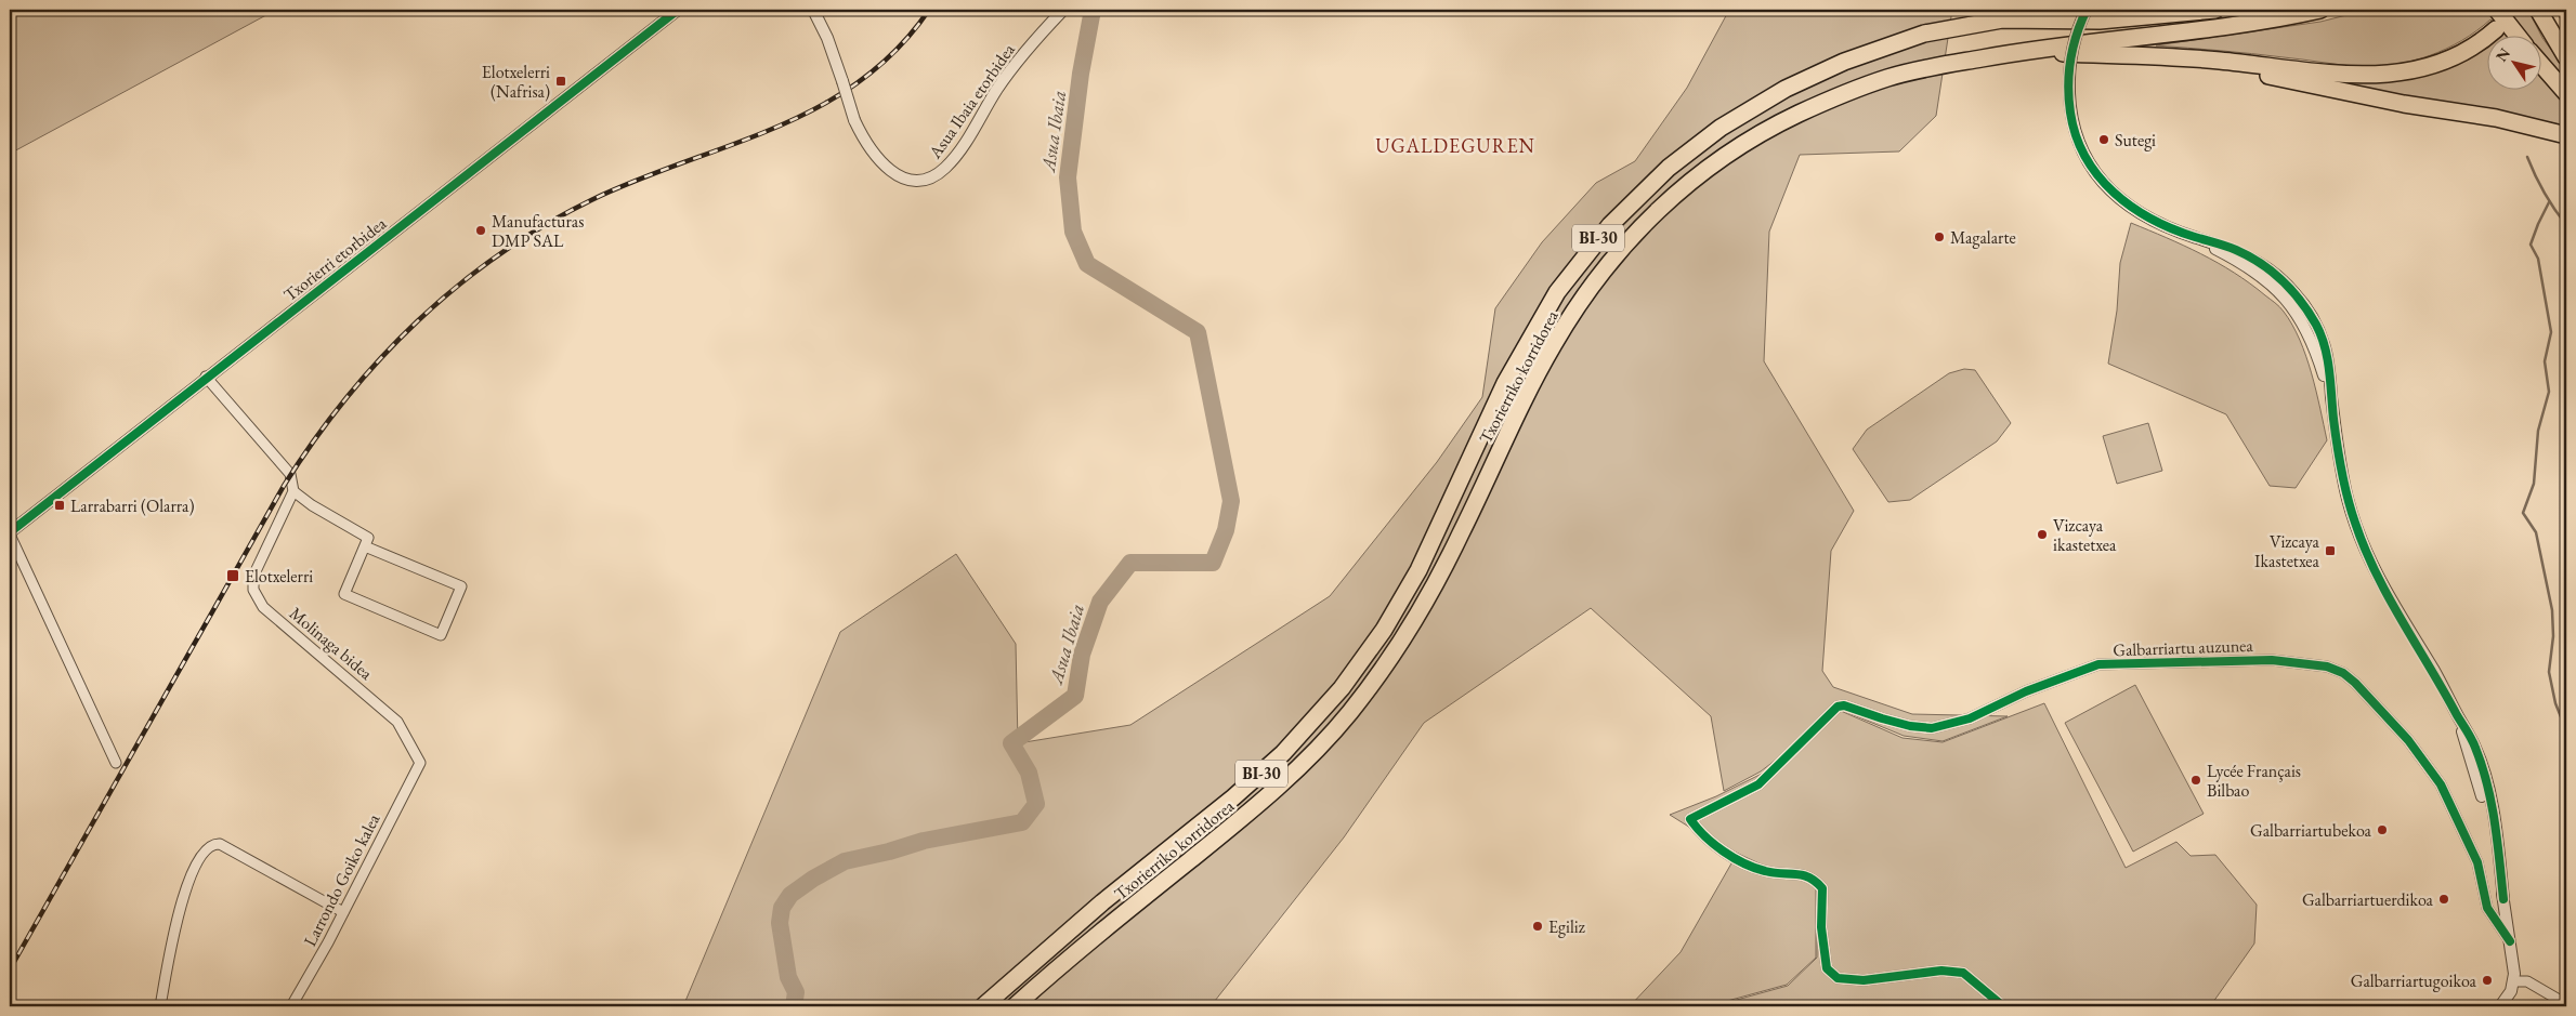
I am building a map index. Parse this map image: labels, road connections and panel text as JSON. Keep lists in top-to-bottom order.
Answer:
{
  "streets": {
    "highway": ["BI-30", "Txorierriko korridorea"],
    "street": [
      "Asua Ibaia etorbidea",
      "Txorierri etorbidea",
      "Molinaga bidea",
      "Galbarriartu auzunea",
      "Larrondo Goiko kalea"
    ]
  },
  "crossings": [
    ["Molinaga bidea", "Larrondo Goiko kalea"]
  ],
  "districts": ["UGALDEGUREN"],
  "water": ["Asua Ibaia"],
  "places": {
    "transit": [
      "Elotxelerri (Nafrisa)",
      "Larrabarri (Olarra)",
      "Vizcaya Ikastetxea",
      "Elotxelerri"
    ],
    "other": [
      "Sutegi",
      "Manufacturas DMP SAL",
      "Magalarte",
      "Vizcaya ikastetxea",
      "Lycée Français Bilbao",
      "Galbarriartubekoa",
      "Galbarriartuerdikoa",
      "Egiliz",
      "Galbarriartugoikoa"
    ]
  },
  "north": "top left"
}
